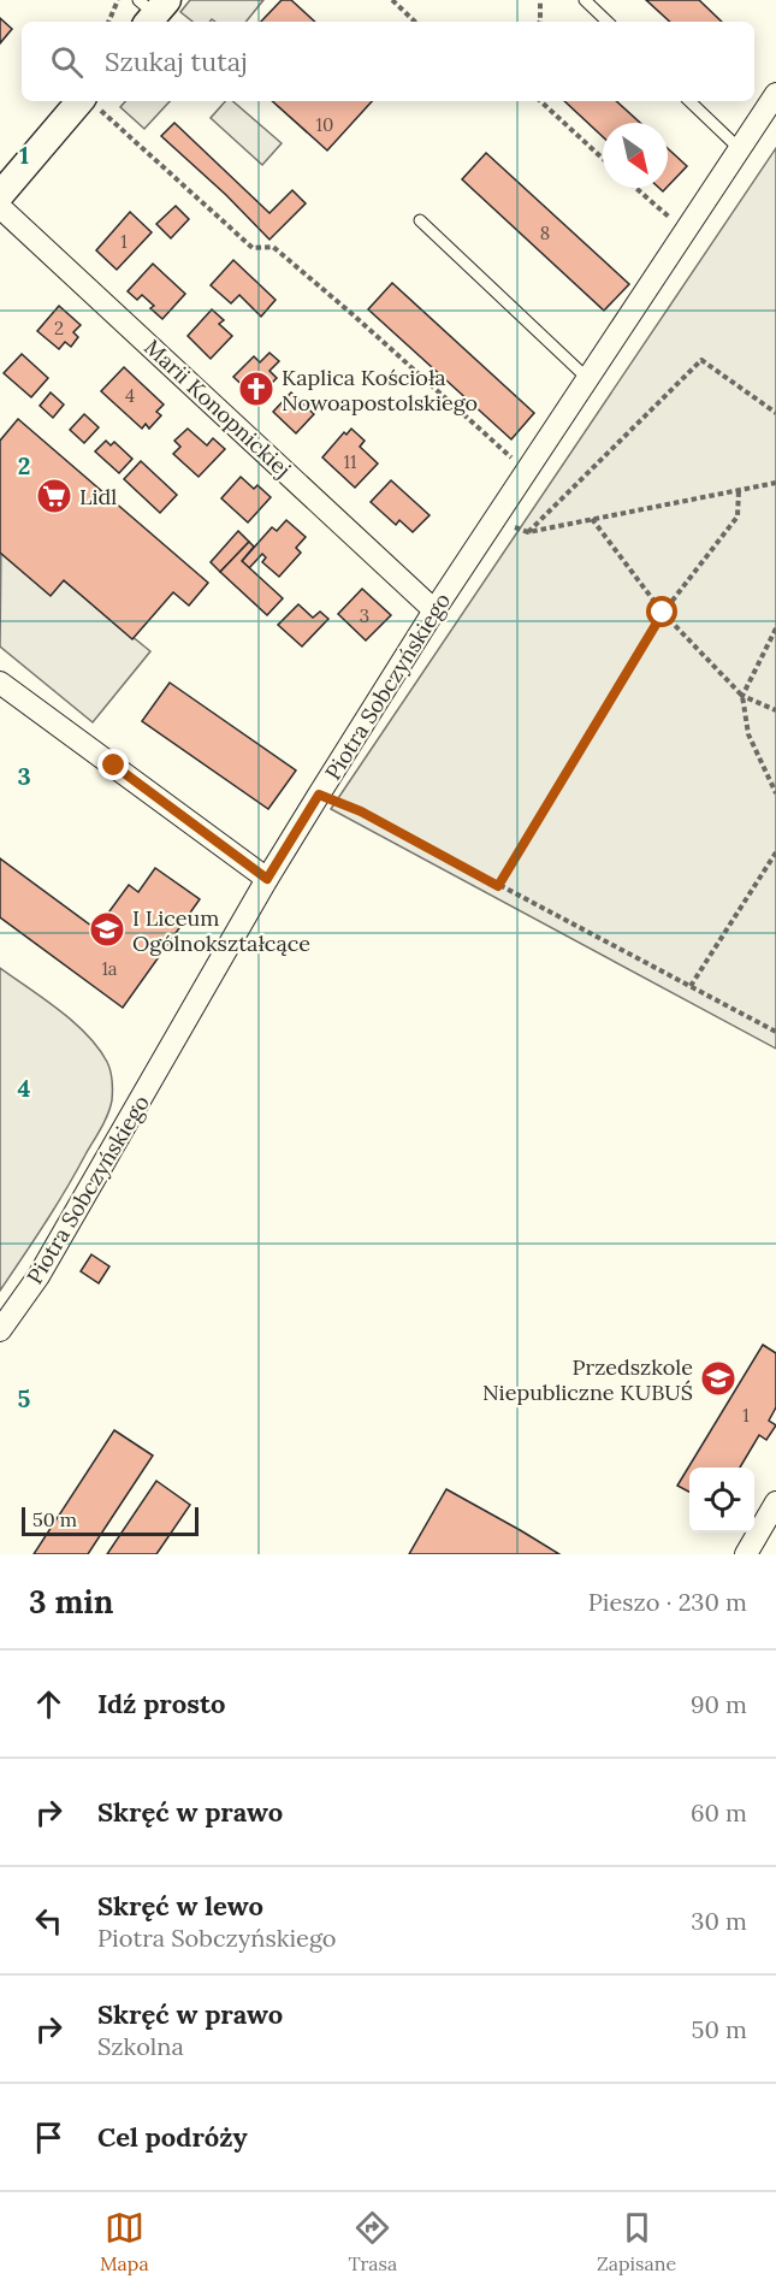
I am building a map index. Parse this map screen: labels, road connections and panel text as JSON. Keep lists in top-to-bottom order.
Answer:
{
  "streets": {
    "street": ["Marii Konopnickiej", "Piotra Sobczyńskiego"]
  },
  "crossings": [
    ["Marii Konopnickiej", "Piotra Sobczyńskiego"]
  ],
  "places": {
    "church": ["Kaplica Kościoła Nowoapostolskiego"],
    "supermarket": ["Lidl"],
    "school or university": ["I Liceum Ogólnokształcące", "Przedszkole Niepubliczne KUBUŚ"]
  },
  "house_numbers": [
    "10",
    "8",
    "1",
    "2",
    "4",
    "11",
    "3",
    "1a",
    "1"
  ],
  "scale_bar": "50 m",
  "north": "bottom right",
  "page": {
    "search": "Szukaj tutaj",
    "scale": "50 m",
    "heading": ["3 min", "Pieszo · 230 m"],
    "list": [
      ["Idź prosto", "90 m"],
      ["Skręć w prawo", "60 m"],
      ["Skręć w lewo", "Piotra Sobczyńskiego", "30 m"],
      ["Skręć w prawo", "Szkolna", "50 m"],
      "Cel podróży"
    ],
    "nav": ["Mapa", "Trasa", "Zapisane"]
  },
  "grid": {
    "rows": [
      "1",
      "2",
      "3",
      "4",
      "5"
    ]
  }
}
